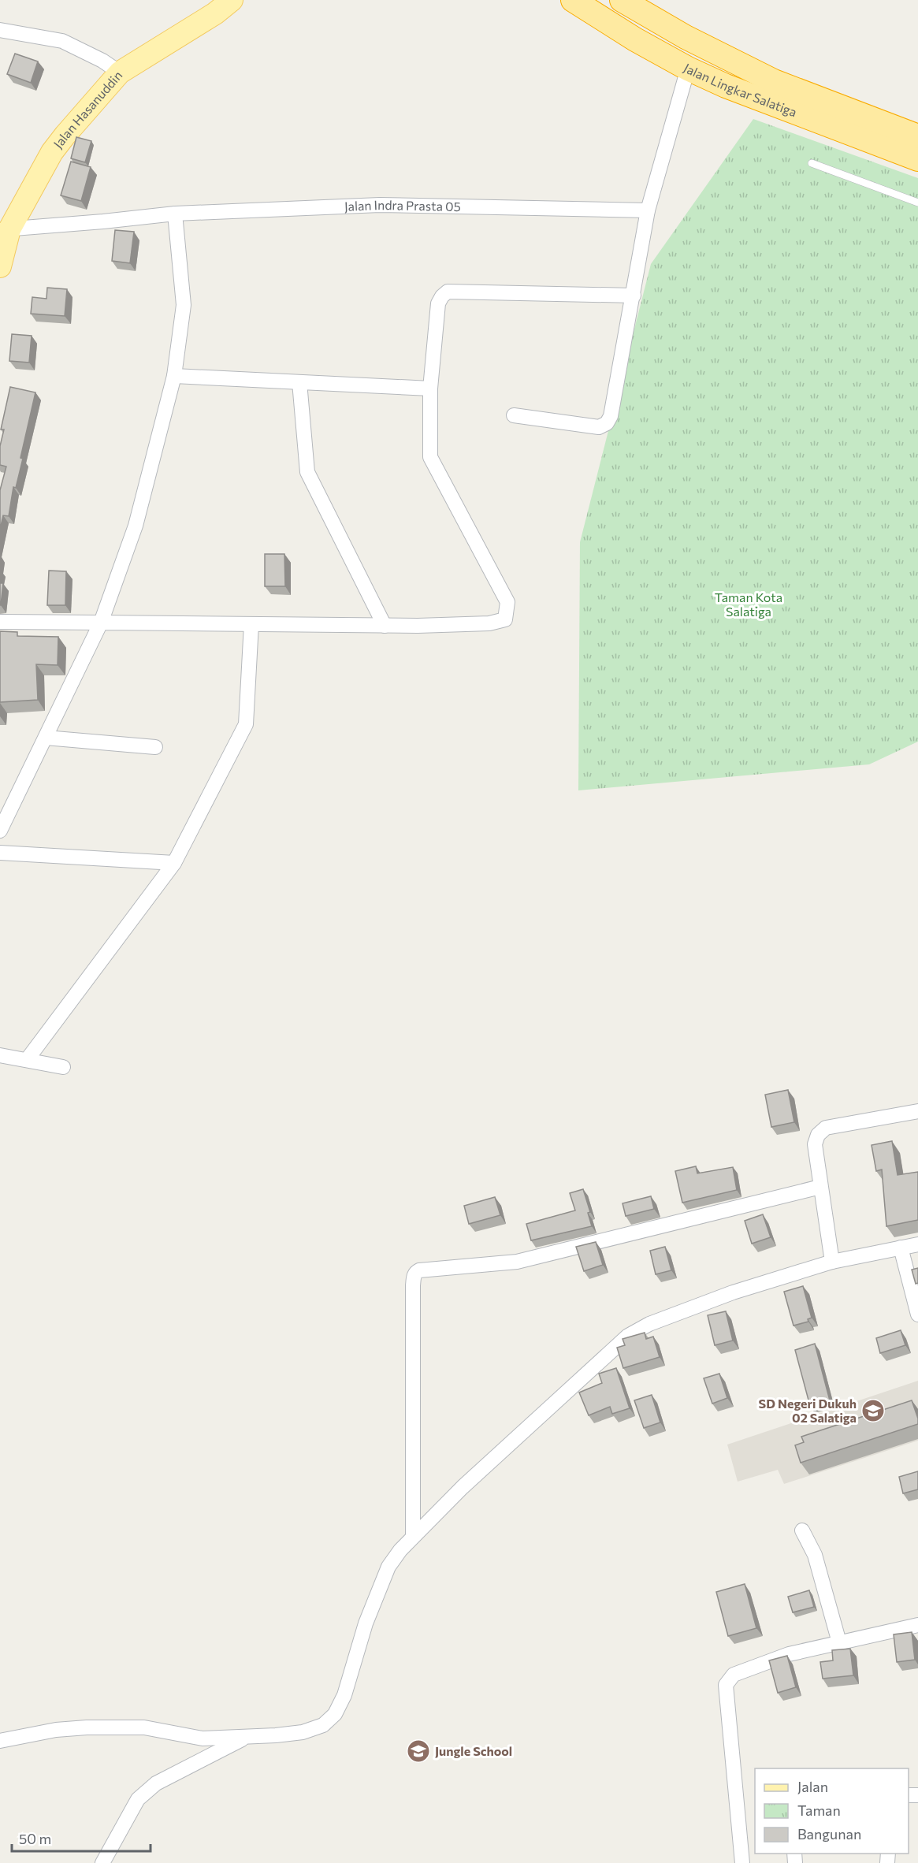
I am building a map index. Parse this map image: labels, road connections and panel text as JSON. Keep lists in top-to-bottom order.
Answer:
{
  "streets": {
    "highway": ["Jalan Lingkar Salatiga"],
    "main road": ["Jalan Hasanuddin"],
    "street": ["Jalan Indra Prasta 05"]
  },
  "crossings": [
    ["Jalan Hasanuddin", "Jalan Indra Prasta 05"]
  ],
  "parks": ["Taman Kota Salatiga"],
  "places": {
    "school or university": ["SD Negeri Dukuh 02 Salatiga", "Jungle School"]
  },
  "legend": ["Jalan", "Taman", "Bangunan"],
  "scale_bar": "50 m"
}
